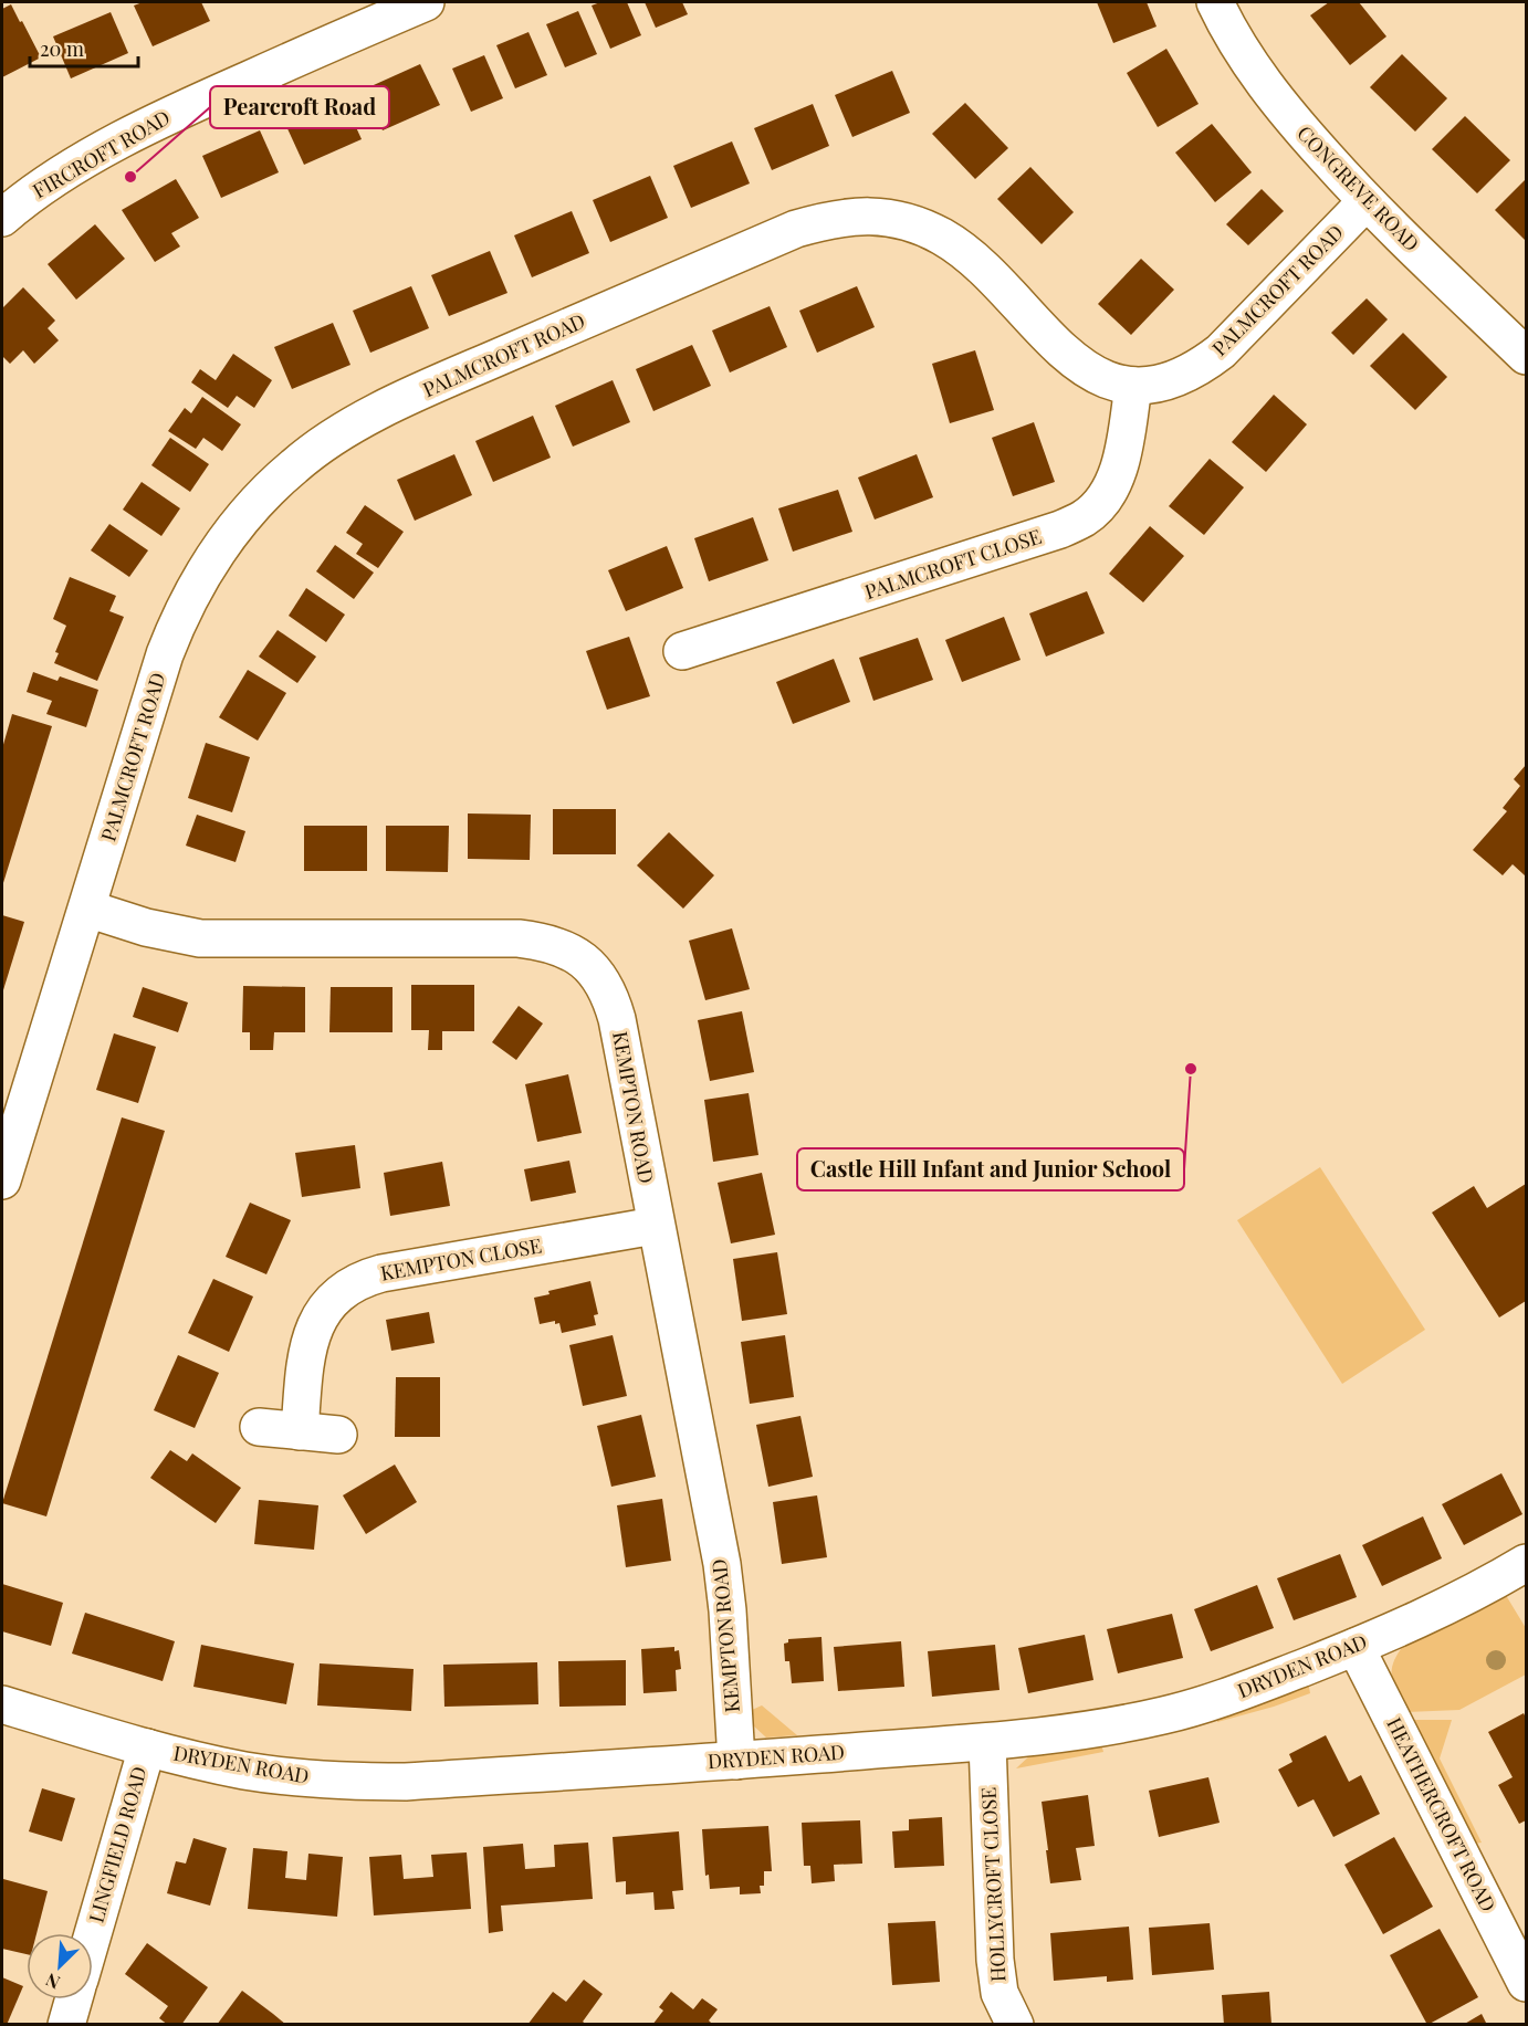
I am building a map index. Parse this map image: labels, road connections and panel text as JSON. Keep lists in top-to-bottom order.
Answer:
{
  "streets": {
    "street": [
      "FIRCROFT ROAD",
      "CONGREVE ROAD",
      "PALMCROFT ROAD",
      "PALMCROFT CLOSE",
      "KEMPTON ROAD",
      "KEMPTON CLOSE",
      "DRYDEN ROAD",
      "HEATHERCROFT ROAD",
      "LINGFIELD ROAD",
      "HOLLYCROFT CLOSE"
    ]
  },
  "crossings": [
    ["CONGREVE ROAD", "PALMCROFT ROAD"],
    ["PALMCROFT ROAD", "PALMCROFT CLOSE"],
    ["PALMCROFT ROAD", "KEMPTON ROAD"],
    ["KEMPTON ROAD", "KEMPTON CLOSE"],
    ["KEMPTON ROAD", "DRYDEN ROAD"],
    ["DRYDEN ROAD", "HEATHERCROFT ROAD"],
    ["DRYDEN ROAD", "LINGFIELD ROAD"],
    ["DRYDEN ROAD", "HOLLYCROFT CLOSE"]
  ],
  "places": ["Pearcroft Road", "Castle Hill Infant and Junior School"],
  "scale_bar": "20 m",
  "north": "bottom left"
}
